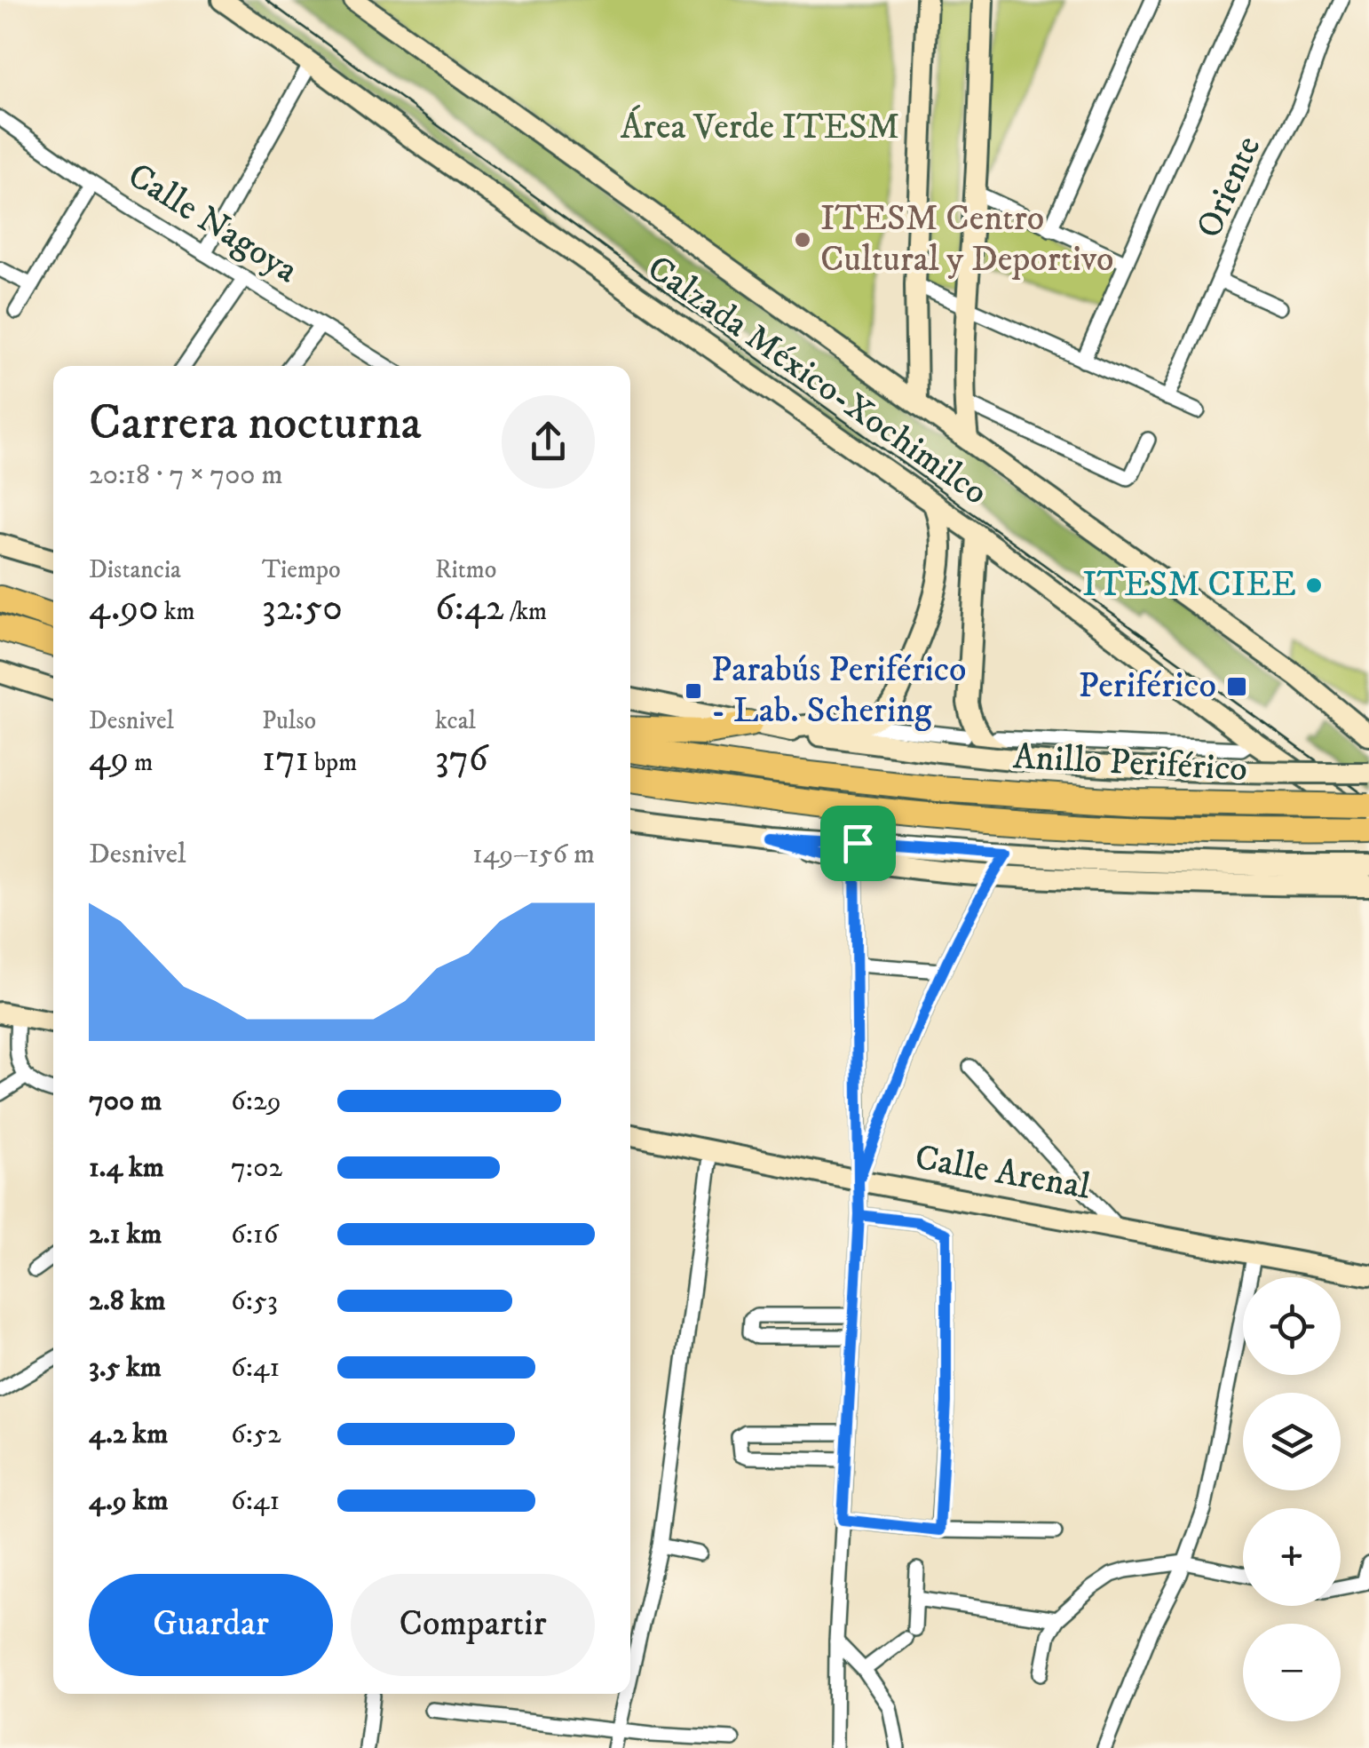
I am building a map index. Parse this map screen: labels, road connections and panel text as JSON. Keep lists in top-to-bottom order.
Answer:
{
  "streets": {
    "highway": ["Anillo Periférico"],
    "main road": ["Calzada México-Xochimilco", "Calle Arenal"],
    "street": ["Oriente", "Calle Nagoya"]
  },
  "parks": ["Área Verde ITESM"],
  "places": {
    "other": ["ITESM Centro Cultural y Deportivo", "ITESM CIEE"],
    "transit": ["Periférico", "Parabús Periférico - Lab. Schering"]
  },
  "page": {
    "heading": ["Carrera nocturna", "20:18 · 7 × 700 m"],
    "stats": [
      ["Distancia", "4.90 km"],
      ["Tiempo", "32:50"],
      ["Ritmo", "6:42 /km"],
      ["Desnivel", "49 m"],
      ["Pulso", "171 bpm"],
      ["kcal", "376"]
    ],
    "chart": ["Desnivel", "149–156 m"],
    "list": [
      {
        "name": "700 m",
        "note": "6:29"
      },
      {
        "name": "1.4 km",
        "note": "7:02"
      },
      {
        "name": "2.1 km",
        "note": "6:16"
      },
      {
        "name": "2.8 km",
        "note": "6:53"
      },
      {
        "name": "3.5 km",
        "note": "6:41"
      },
      {
        "name": "4.2 km",
        "note": "6:52"
      },
      {
        "name": "4.9 km",
        "note": "6:41"
      }
    ],
    "map_buttons": ["+", "−"],
    "buttons": ["Guardar", "Compartir"]
  }
}
